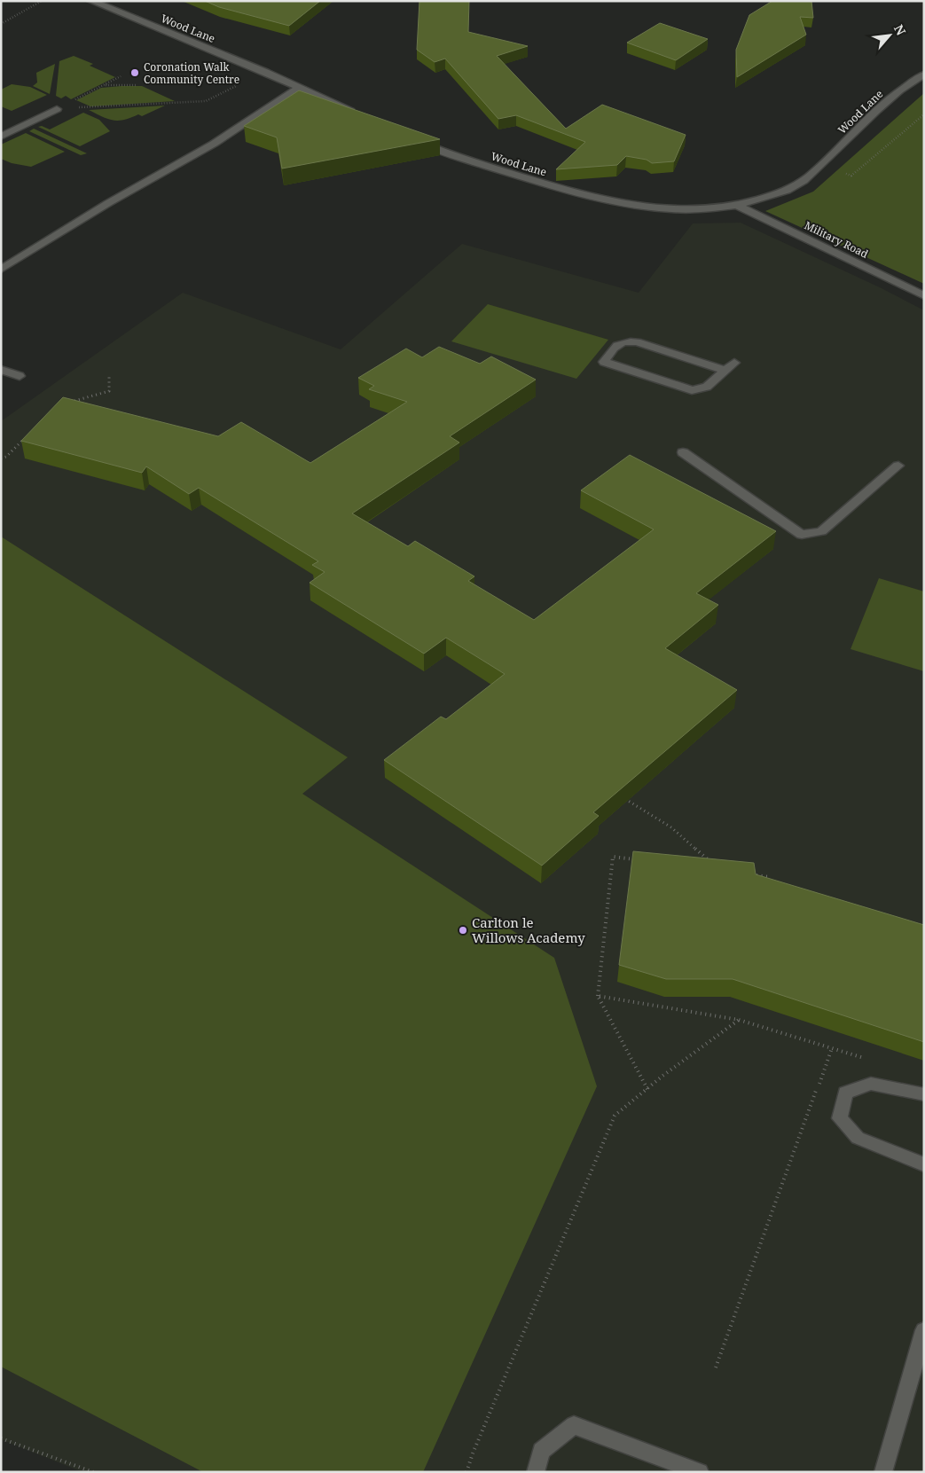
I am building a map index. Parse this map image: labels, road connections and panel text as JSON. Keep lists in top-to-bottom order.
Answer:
{
  "streets": {
    "street": ["Wood Lane", "Military Road"]
  },
  "crossings": [
    ["Wood Lane", "Military Road"]
  ],
  "places": ["Coronation Walk Community Centre", "Carlton le Willows Academy"],
  "north": "top right"
}
